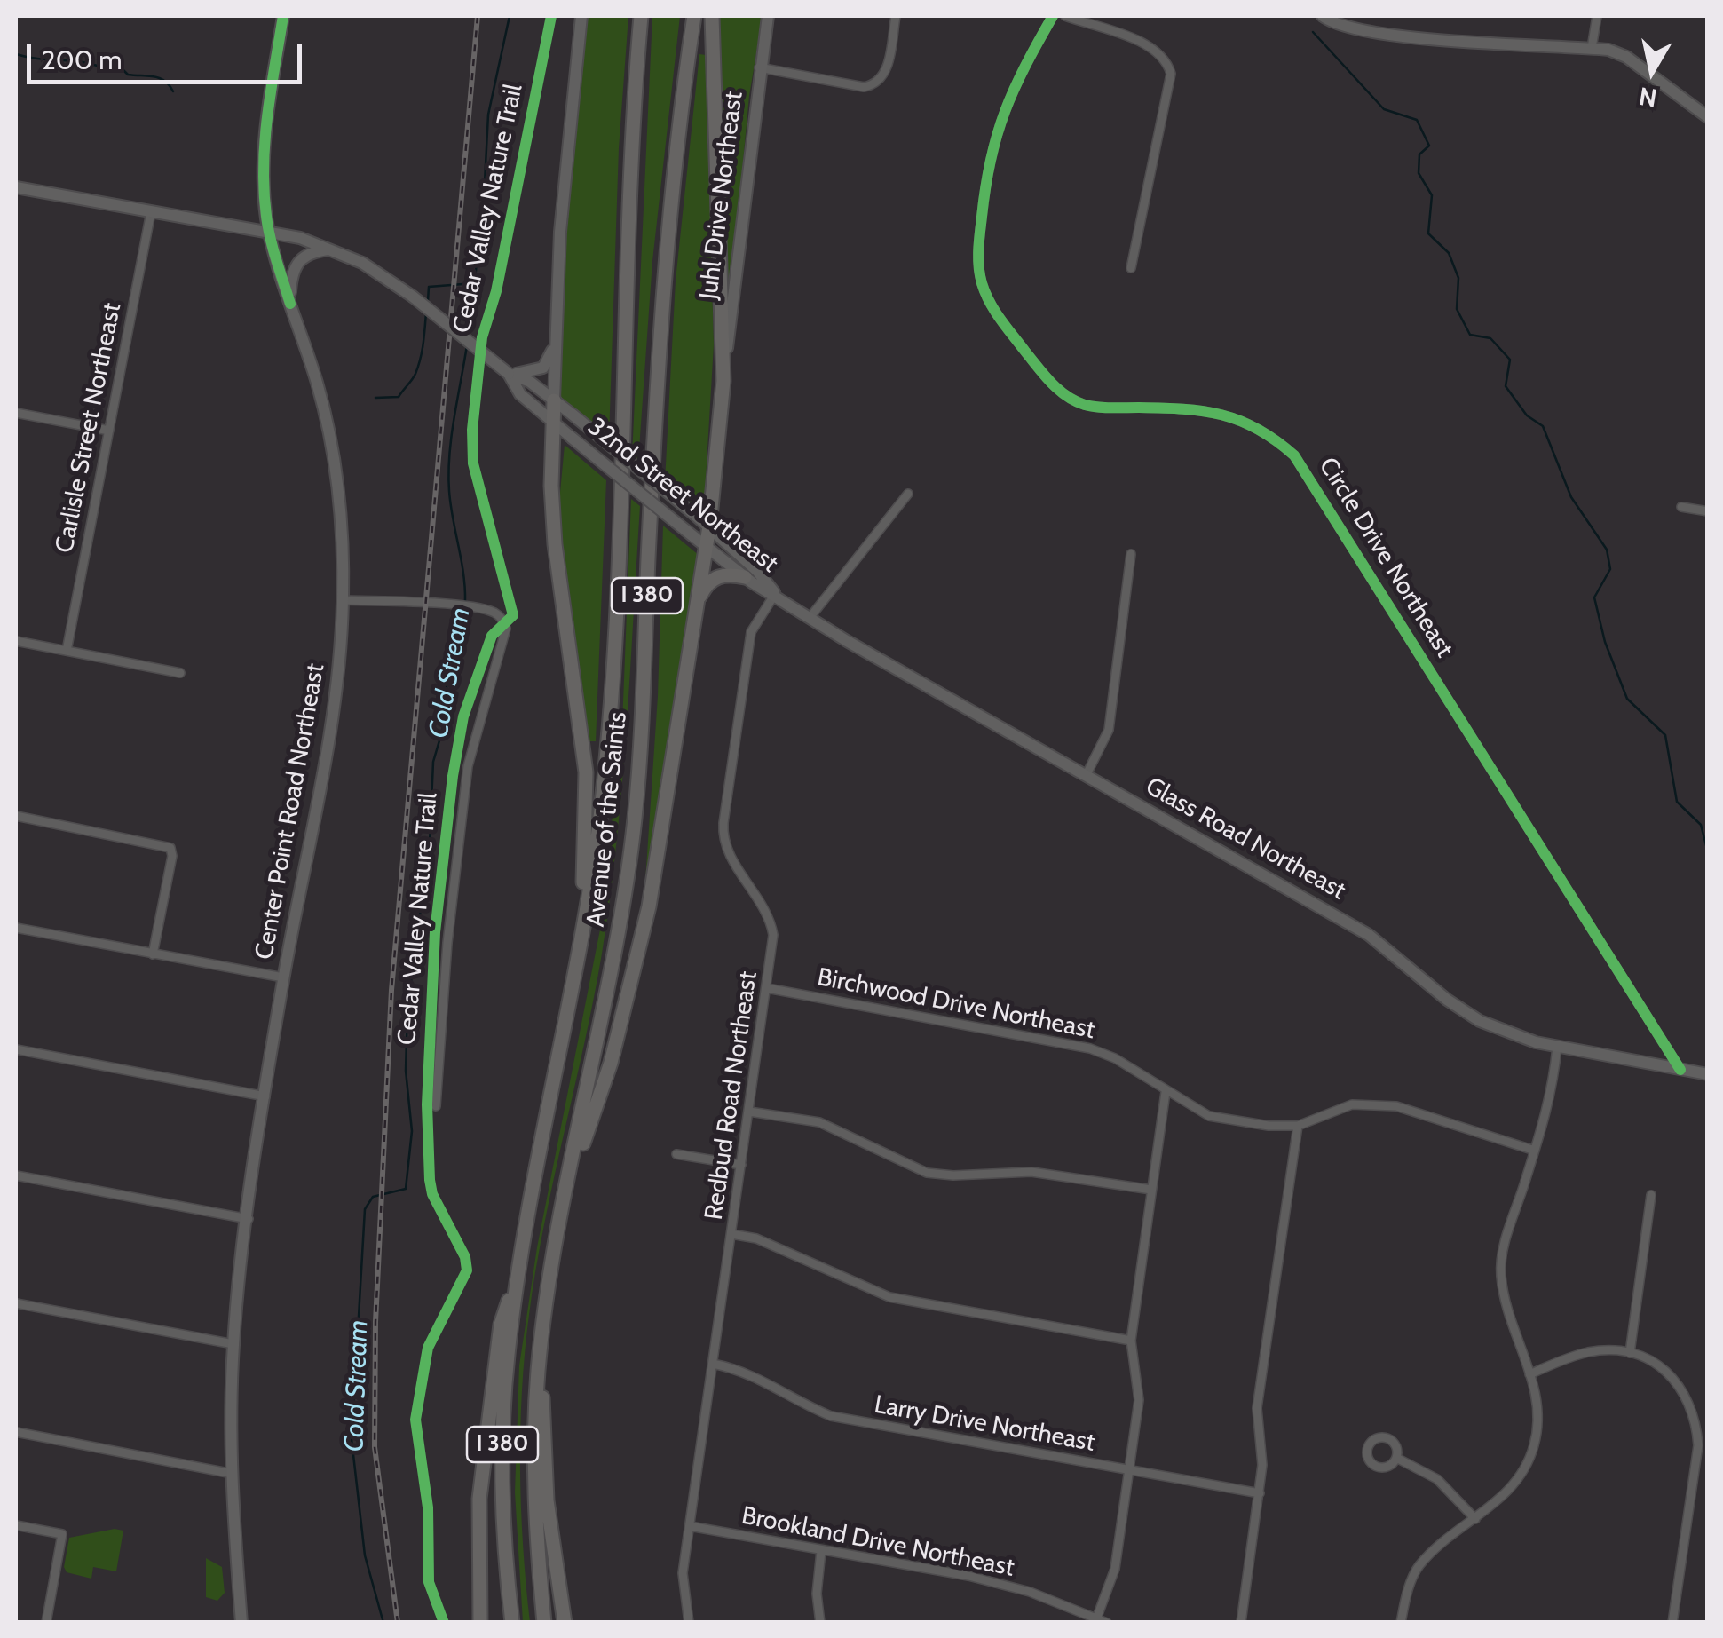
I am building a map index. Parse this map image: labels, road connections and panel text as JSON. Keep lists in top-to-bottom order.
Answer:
{
  "streets": {
    "highway": ["I 380", "Avenue of the Saints"],
    "main road": [
      "Juhl Drive Northeast",
      "32nd Street Northeast",
      "Center Point Road Northeast",
      "Glass Road Northeast"
    ],
    "street": [
      "Carlisle Street Northeast",
      "Circle Drive Northeast",
      "Birchwood Drive Northeast",
      "Redbud Road Northeast",
      "Larry Drive Northeast",
      "Brookland Drive Northeast"
    ],
    "cycle path": ["Cedar Valley Nature Trail"]
  },
  "crossings": [
    ["Carlisle Street Northeast", "32nd Street Northeast"],
    ["32nd Street Northeast", "Center Point Road Northeast"],
    ["32nd Street Northeast", "Glass Road Northeast"],
    ["32nd Street Northeast", "Redbud Road Northeast"],
    ["Circle Drive Northeast", "Glass Road Northeast"],
    ["Glass Road Northeast", "Redbud Road Northeast"],
    ["Birchwood Drive Northeast", "Redbud Road Northeast"],
    ["Redbud Road Northeast", "Larry Drive Northeast"],
    ["Redbud Road Northeast", "Brookland Drive Northeast"]
  ],
  "water": ["Cold Stream"],
  "scale_bar": "200 m",
  "north": "bottom"
}
